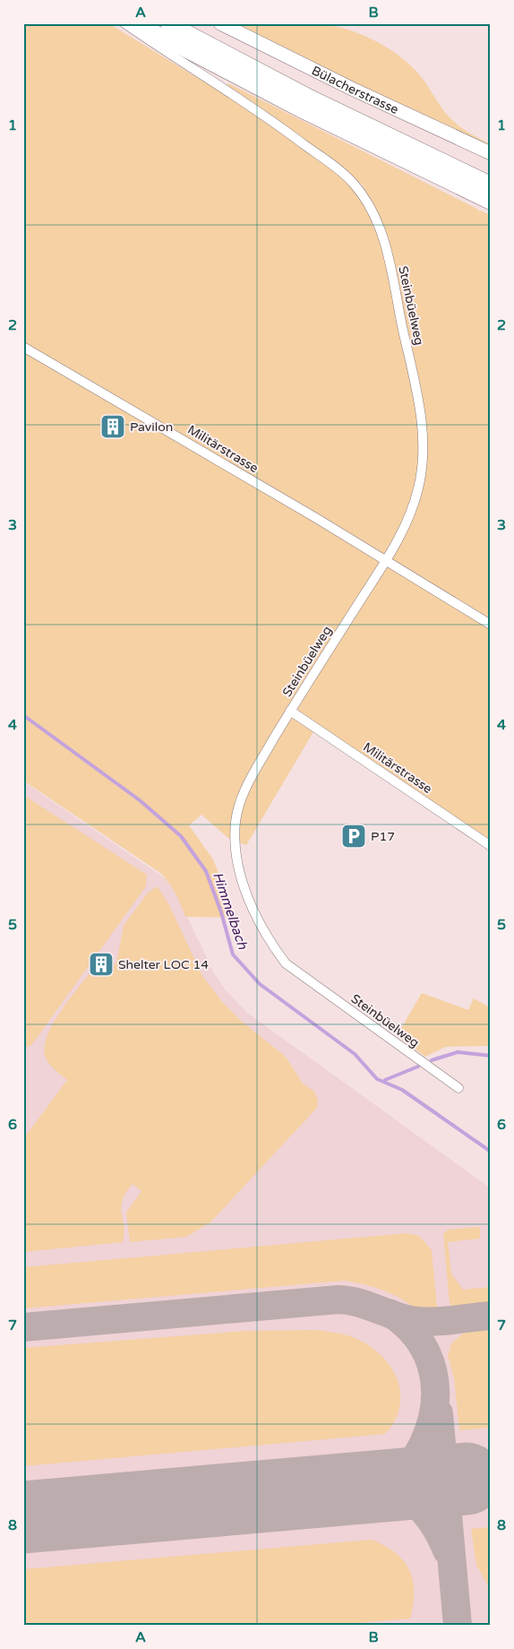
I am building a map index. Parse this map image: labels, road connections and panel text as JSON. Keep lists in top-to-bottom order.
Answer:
{
  "streets": {
    "main road": ["Bülacherstrasse"],
    "street": ["Steinbüelweg", "Militärstrasse"]
  },
  "crossings": [
    ["Steinbüelweg", "Militärstrasse"]
  ],
  "water": ["Himmelbach"],
  "places": {
    "building": ["Pavilon", "Shelter LOC 14"],
    "parking": ["P17"]
  },
  "grid": {
    "columns": ["A", "B"],
    "rows": [
      "1",
      "2",
      "3",
      "4",
      "5",
      "6",
      "7",
      "8"
    ]
  }
}
